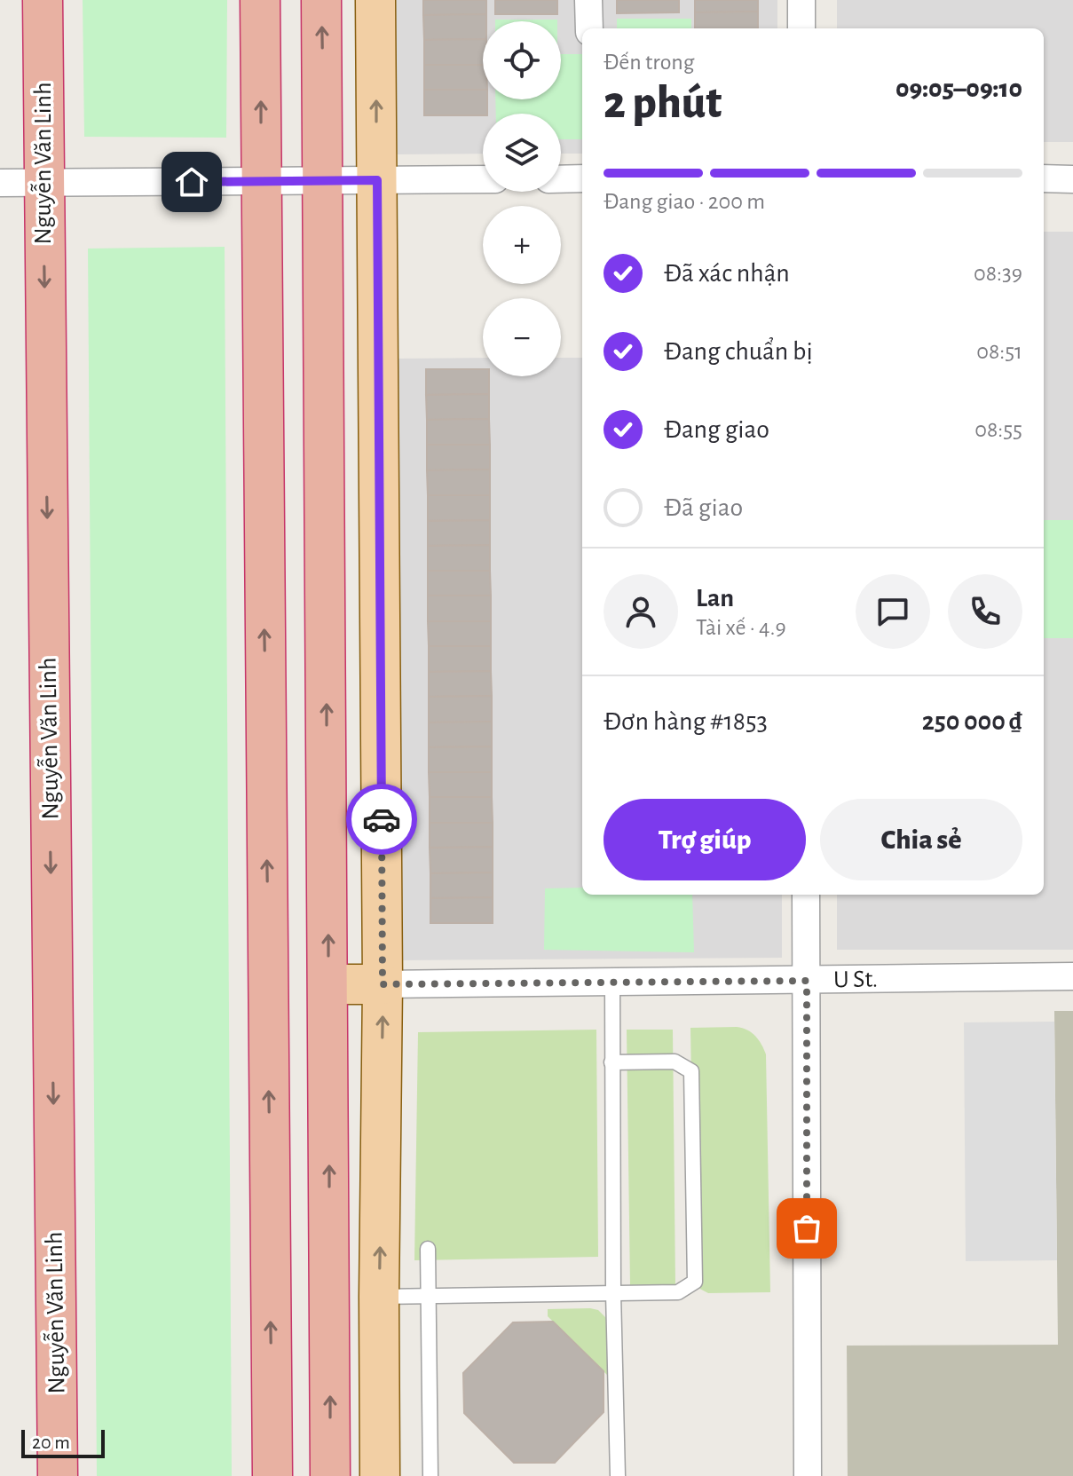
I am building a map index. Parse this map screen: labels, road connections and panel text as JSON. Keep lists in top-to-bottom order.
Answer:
{
  "streets": {
    "highway": ["Nguyễn Văn Linh"],
    "street": ["U St."]
  },
  "scale_bar": "20 m",
  "page": {
    "map_buttons": ["+", "−"],
    "heading": ["2 phút", "Đến trong", "09:05–09:10"],
    "panel": [
      "Lan",
      "Tài xế · 4.9",
      "Đơn hàng #1853",
      "250 000 ₫"
    ],
    "bar": "Đang giao · 200 m",
    "list": [
      ["Đã xác nhận", "08:39"],
      ["Đang chuẩn bị", "08:51"],
      ["Đang giao", "08:55"],
      "Đã giao"
    ],
    "buttons": ["Trợ giúp", "Chia sẻ"],
    "scale": "20 m"
  }
}
